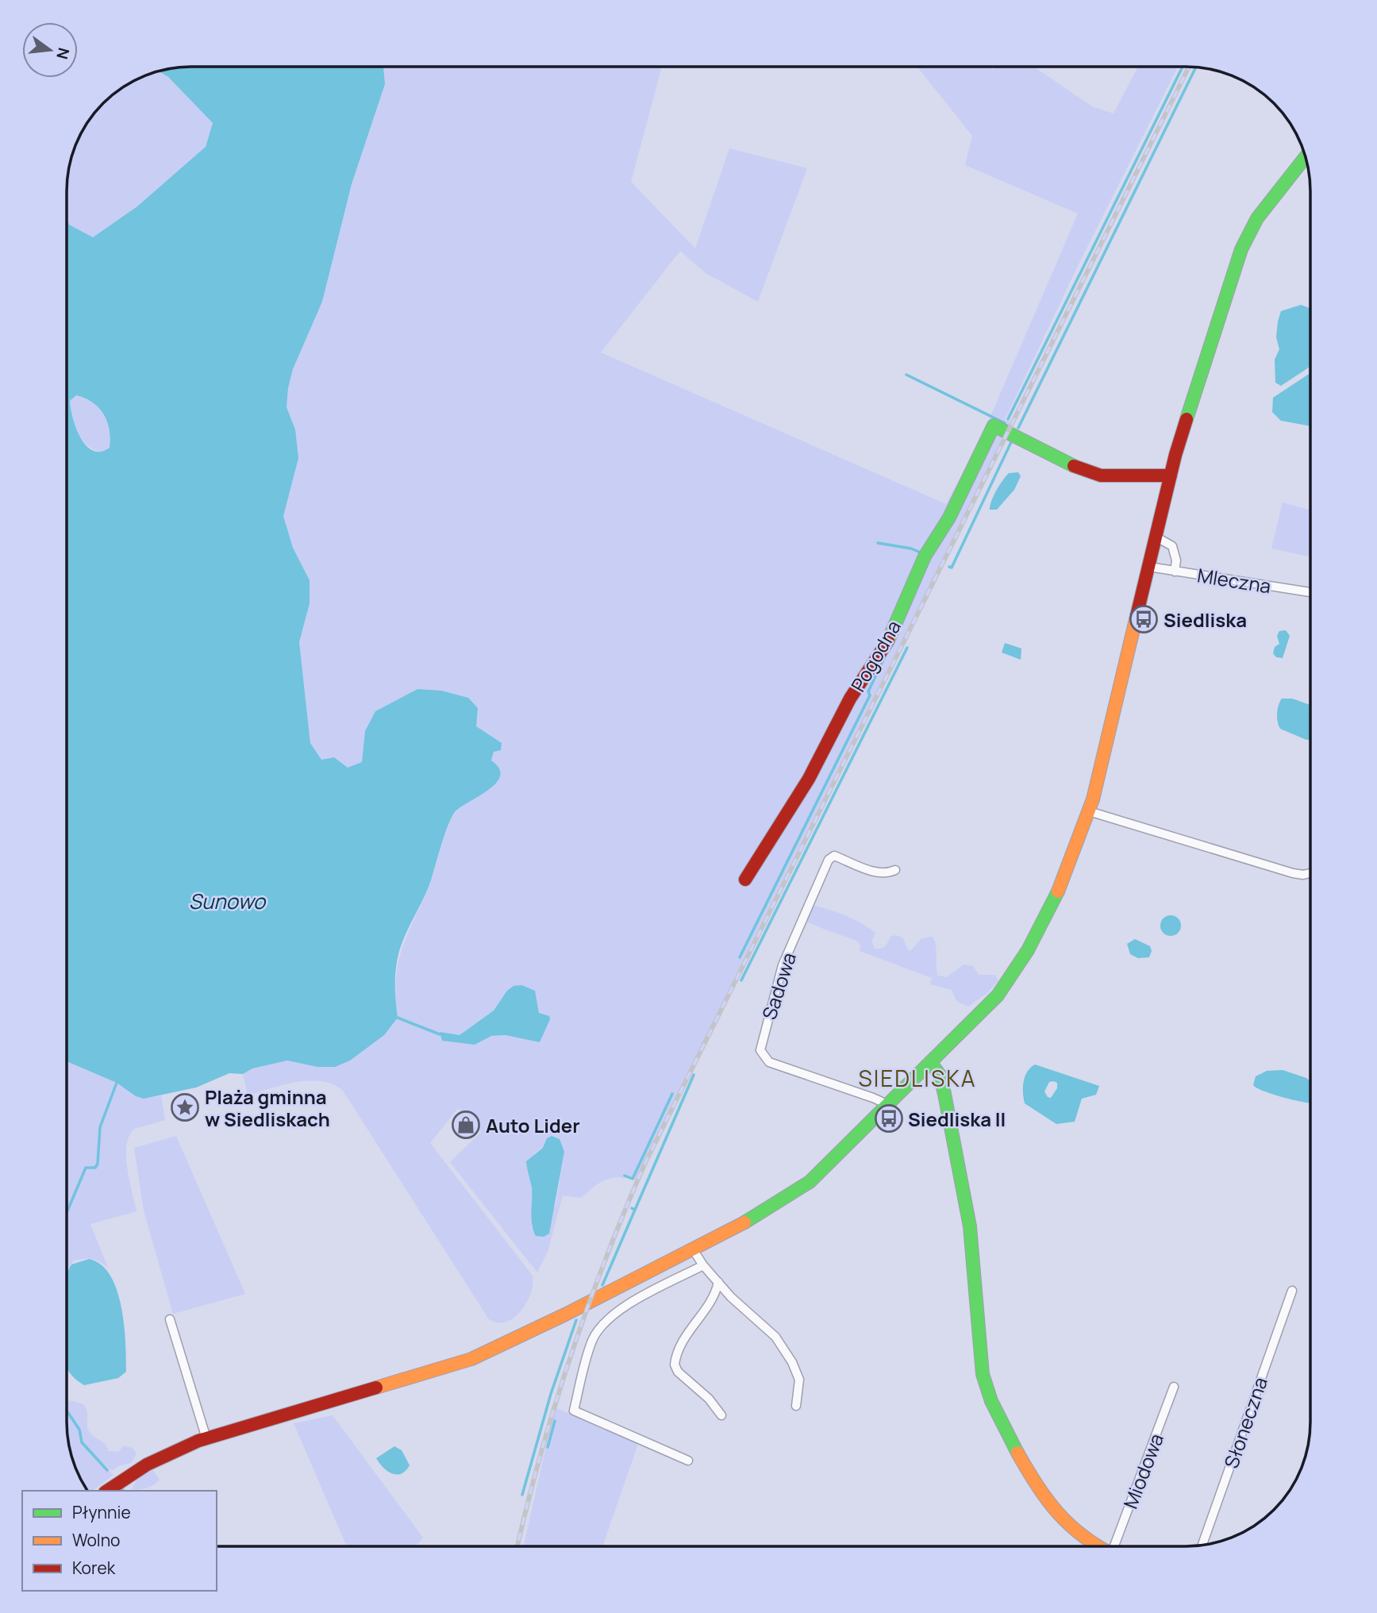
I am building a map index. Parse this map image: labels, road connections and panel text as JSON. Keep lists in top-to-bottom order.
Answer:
{
  "streets": {
    "main road": ["Pogodna"],
    "street": [
      "Mleczna",
      "Sadowa",
      "Słoneczna",
      "Miodowa"
    ]
  },
  "districts": ["SIEDLISKA"],
  "water": ["Sunowo"],
  "places": {
    "bus stop": ["Siedliska", "Siedliska II"],
    "place": ["Plaża gminna w Siedliskach"],
    "shop": ["Auto Lider"]
  },
  "legend": ["Płynnie", "Wolno", "Korek"],
  "north": "right"
}
